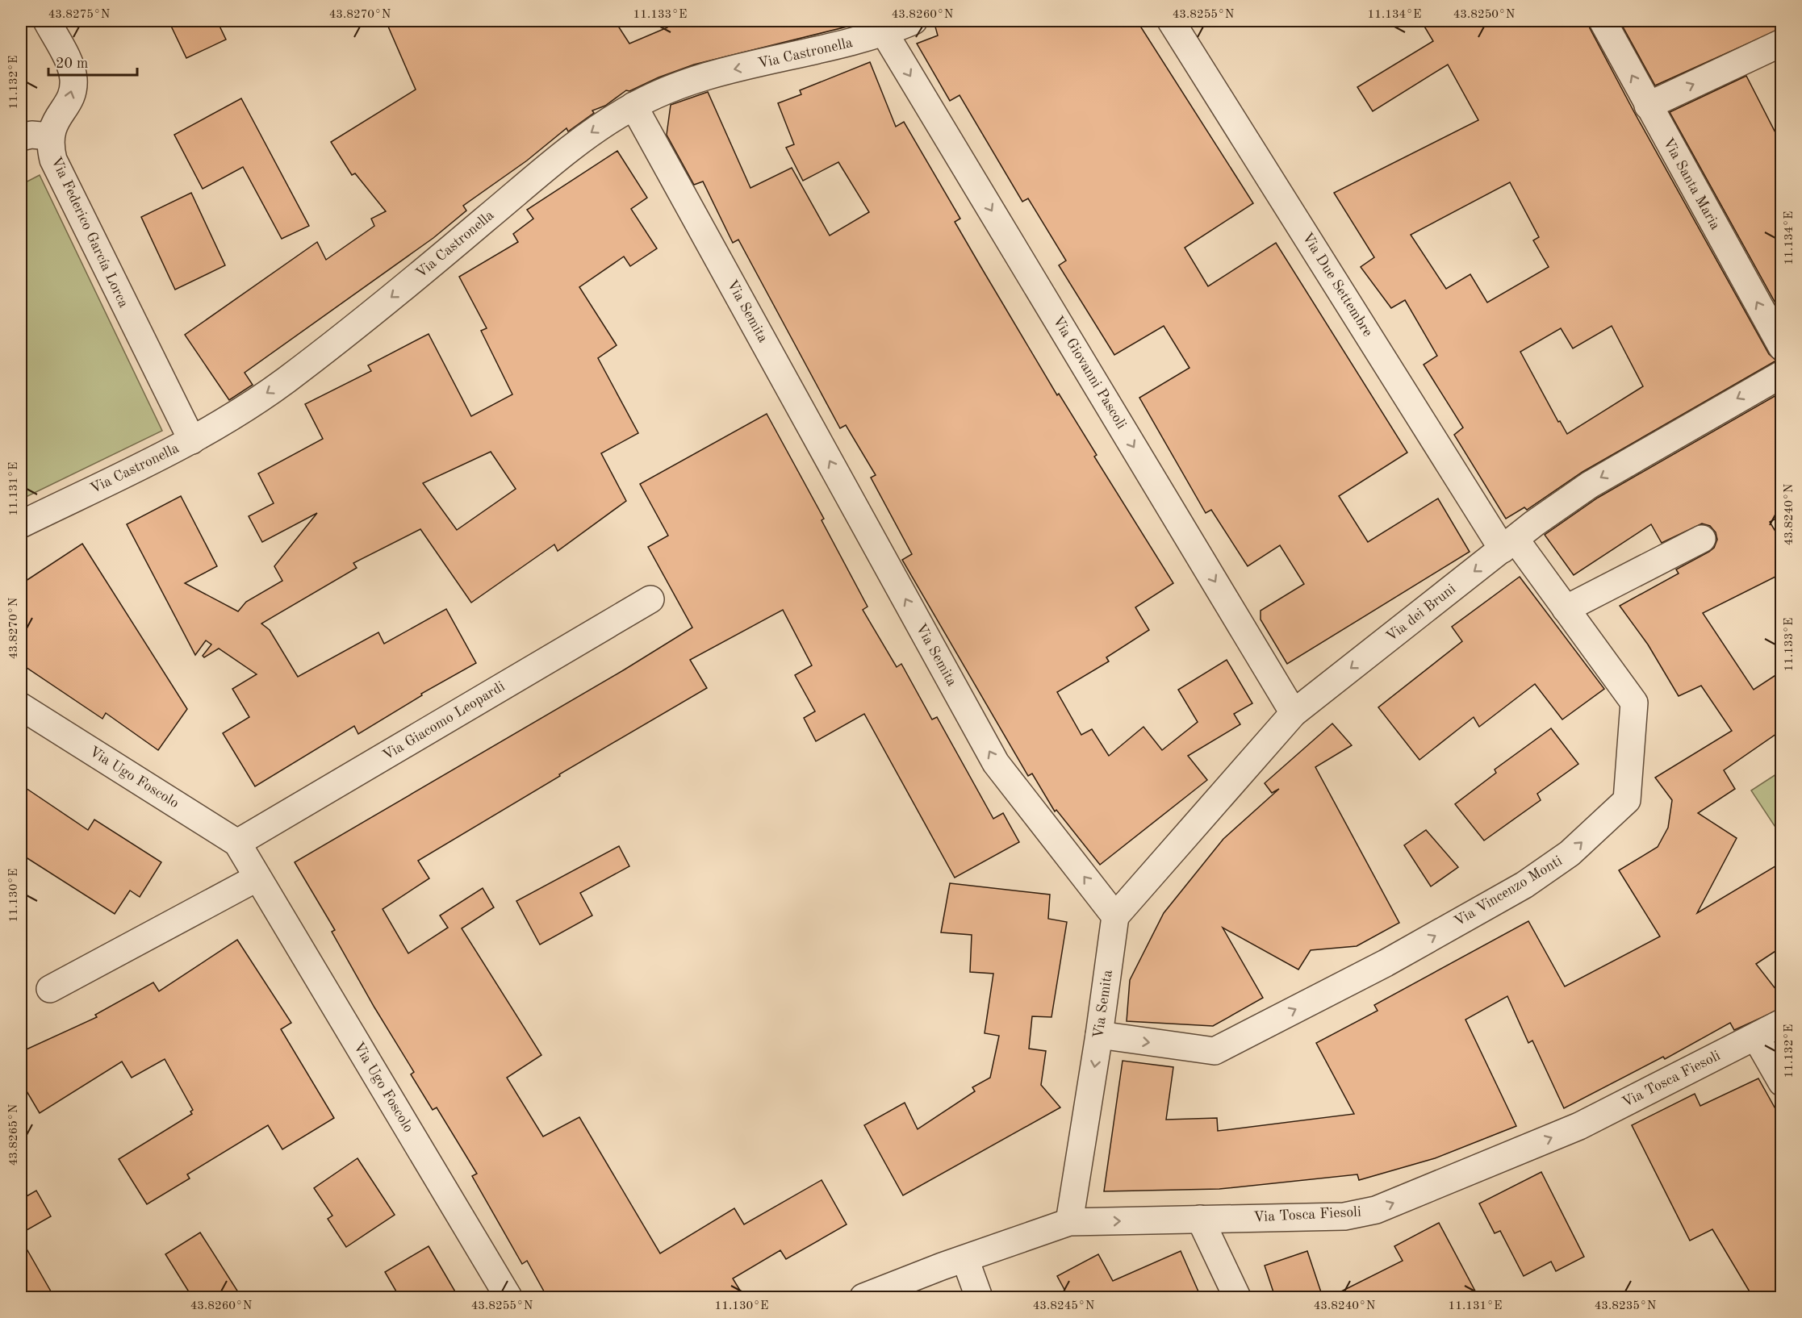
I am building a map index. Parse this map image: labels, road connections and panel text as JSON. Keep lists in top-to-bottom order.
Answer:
{
  "streets": {
    "street": [
      "Via Castronella",
      "Via Santa Maria",
      "Via Federico García Lorca",
      "Via Due Settembre",
      "Via Semita",
      "Via Giovanni Pascoli",
      "Via dei Bruni",
      "Via Giacomo Leopardi",
      "Via Ugo Foscolo",
      "Via Vincenzo Monti",
      "Via Tosca Fiesoli"
    ]
  },
  "crossings": [
    ["Via Castronella", "Via Federico García Lorca"],
    ["Via Castronella", "Via Semita"],
    ["Via Castronella", "Via Giovanni Pascoli"],
    ["Via Due Settembre", "Via dei Bruni"],
    ["Via Due Settembre", "Via Vincenzo Monti"],
    ["Via Semita", "Via dei Bruni"],
    ["Via Semita", "Via Vincenzo Monti"],
    ["Via Semita", "Via Tosca Fiesoli"],
    ["Via Giovanni Pascoli", "Via dei Bruni"],
    ["Via dei Bruni", "Via Vincenzo Monti"],
    ["Via Giacomo Leopardi", "Via Ugo Foscolo"]
  ],
  "one_way": [
    "Via Castronella",
    "Via Santa Maria",
    "Via Giovanni Pascoli",
    "Via dei Bruni",
    "Via Tosca Fiesoli"
  ],
  "scale_bar": "20 m",
  "coordinates": [
    "43.8275°N",
    "43.8270°N",
    "11.133°E",
    "43.8260°N",
    "43.8255°N",
    "11.134°E",
    "43.8250°N",
    "11.132°E",
    "11.131°E",
    "43.8240°N",
    "11.130°E",
    "43.8265°N",
    "43.8245°N",
    "43.8235°N"
  ]
}
